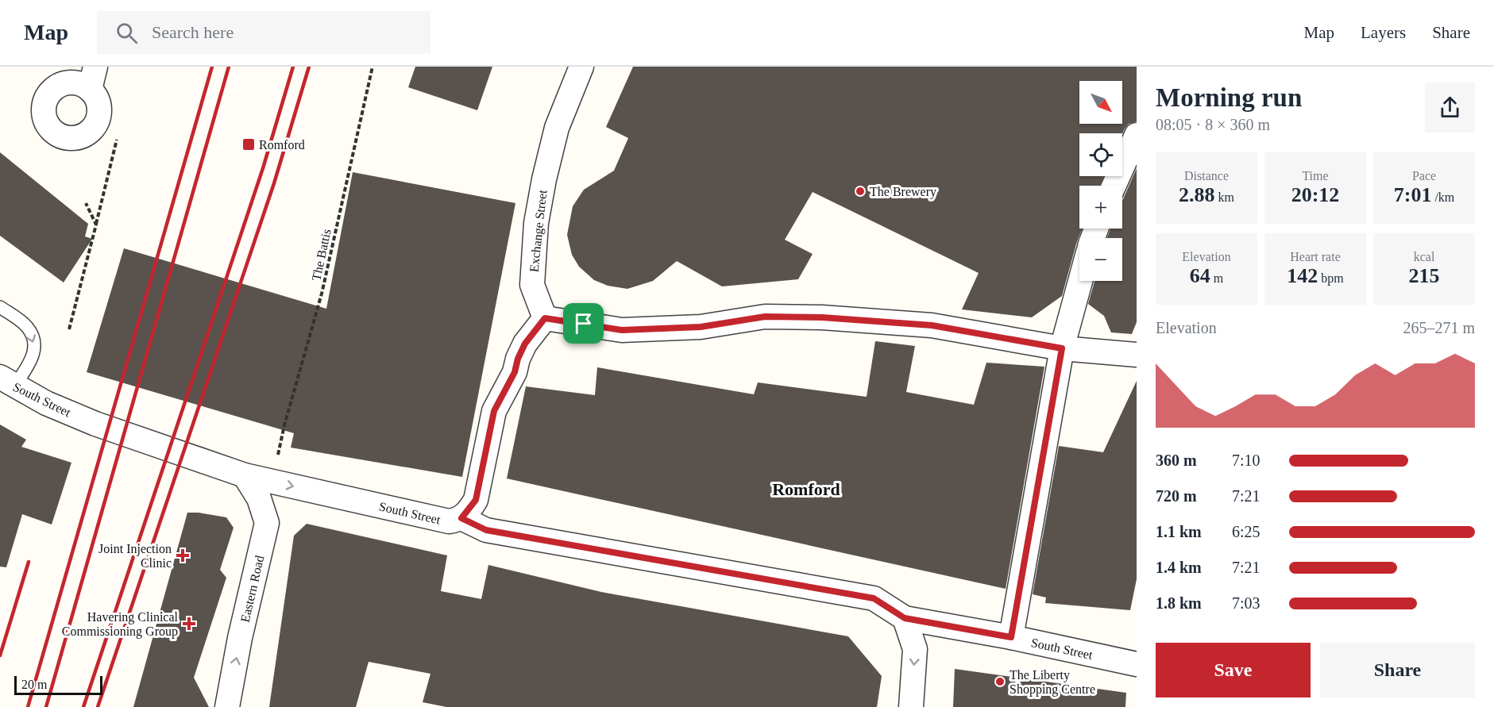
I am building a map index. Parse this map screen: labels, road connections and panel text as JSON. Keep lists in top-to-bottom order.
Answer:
{
  "streets": {
    "street": ["Exchange Street", "South Street", "Eastern Road"],
    "path": ["The Battis"]
  },
  "crossings": [
    ["South Street", "Eastern Road"]
  ],
  "one_way": ["Eastern Road"],
  "districts": ["Romford"],
  "places": {
    "transit": ["Romford"],
    "other": ["The Brewery", "The Liberty Shopping Centre"],
    "health": ["Joint Injection Clinic", "Havering Clinical Commissioning Group"]
  },
  "scale_bar": "20 m",
  "north": "bottom right",
  "page": {
    "header": "Map",
    "search": "Search here",
    "nav": ["Map", "Layers", "Share"],
    "heading": ["Morning run", "08:05 · 8 × 360 m"],
    "map_buttons": ["+", "−"],
    "stats": [
      ["Distance", "2.88 km"],
      ["Time", "20:12"],
      ["Pace", "7:01 /km"],
      ["Elevation", "64 m"],
      ["Heart rate", "142 bpm"],
      ["kcal", "215"]
    ],
    "chart": ["Elevation", "265–271 m"],
    "list": [
      {
        "name": "360 m",
        "note": "7:10"
      },
      {
        "name": "720 m",
        "note": "7:21"
      },
      {
        "name": "1.1 km",
        "note": "6:25"
      },
      {
        "name": "1.4 km",
        "note": "7:21"
      },
      {
        "name": "1.8 km",
        "note": "7:03"
      }
    ],
    "buttons": ["Save", "Share"],
    "scale": "20 m"
  }
}
